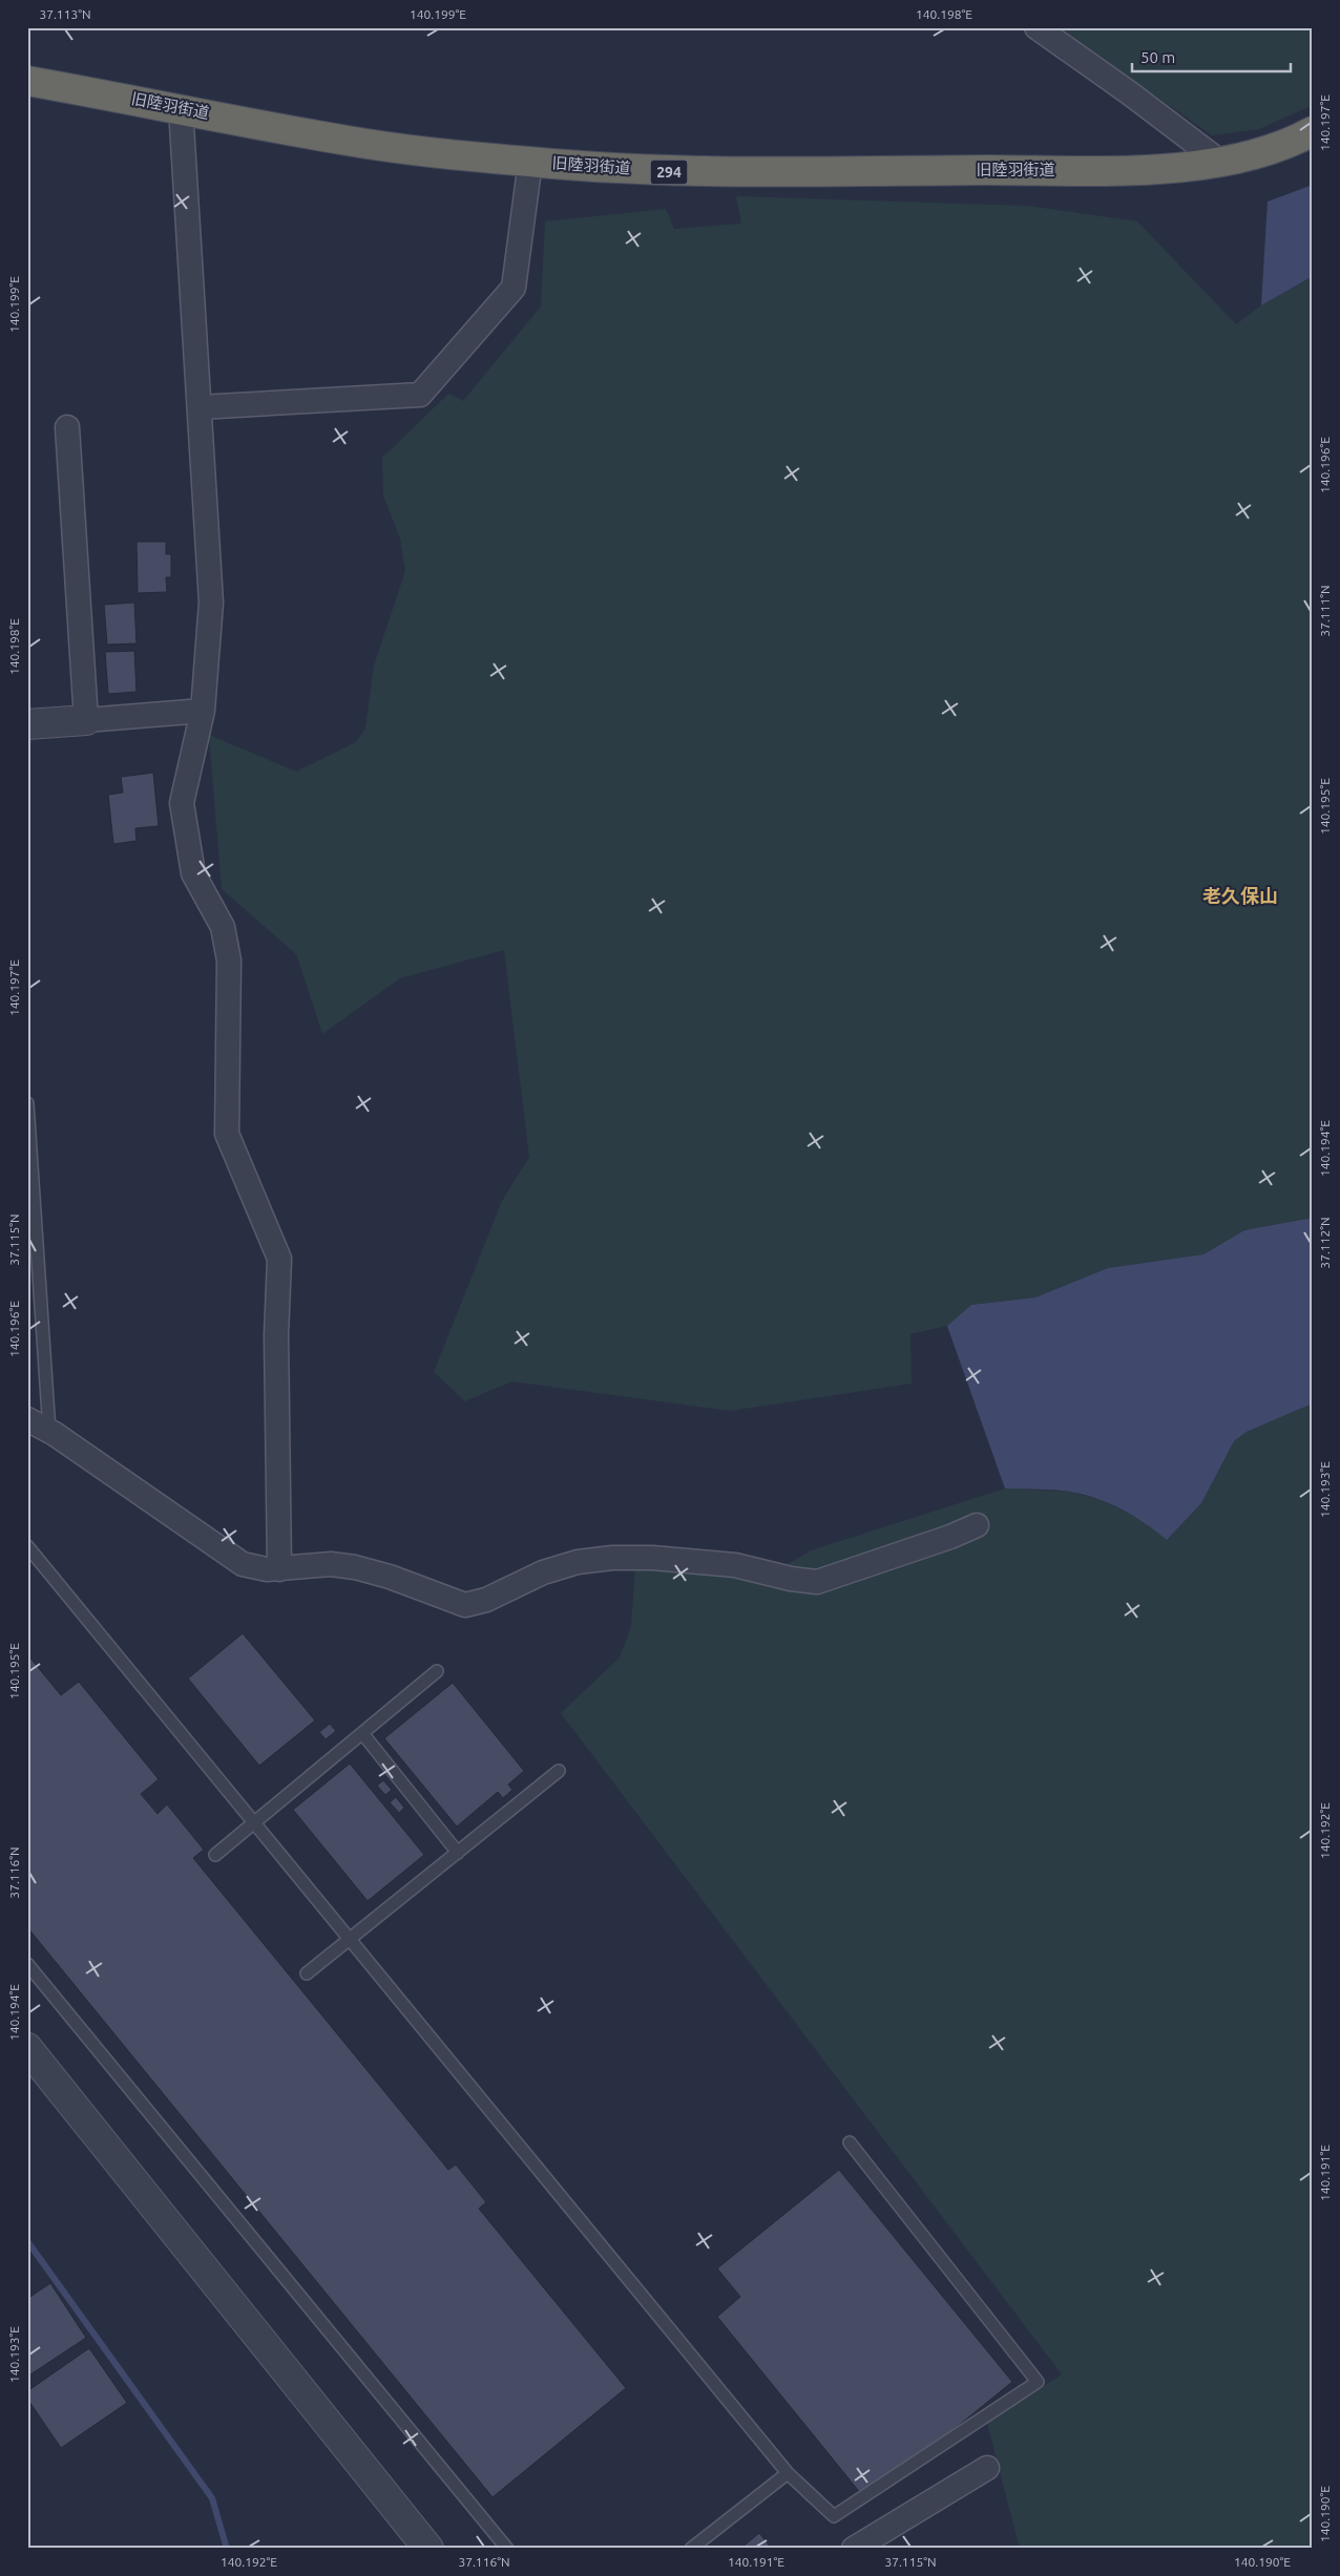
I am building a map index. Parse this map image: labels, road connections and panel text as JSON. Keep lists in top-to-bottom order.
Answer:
{
  "streets": {
    "highway": ["旧陸羽街道", "294"]
  },
  "districts": ["老久保山"],
  "scale_bar": "50 m",
  "coordinates": [
    "37.113°N",
    "140.199°E",
    "140.198°E",
    "140.197°E",
    "140.196°E",
    "37.111°N",
    "140.195°E",
    "140.194°E",
    "37.115°N",
    "37.112°N",
    "140.193°E",
    "140.192°E",
    "37.116°N",
    "140.191°E",
    "140.190°E"
  ]
}
